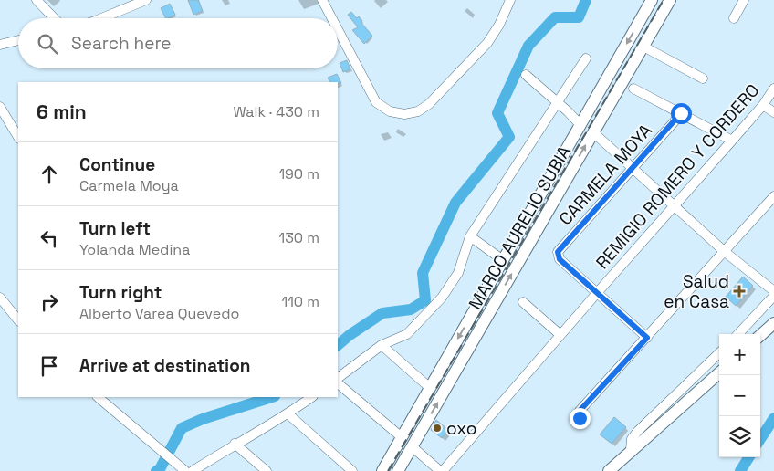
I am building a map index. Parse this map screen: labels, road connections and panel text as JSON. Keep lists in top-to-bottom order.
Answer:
{
  "streets": {
    "main road": ["MARCO AURELIO SUBIA"],
    "street": ["CARMELA MOYA", "REMIGIO ROMERO Y CORDERO"]
  },
  "crossings": [
    ["CARMELA MOYA", "REMIGIO ROMERO Y CORDERO"]
  ],
  "places": {
    "health": ["Salud en Casa"],
    "other": ["oxo"]
  },
  "page": {
    "search": "Search here",
    "heading": ["6 min", "Walk · 430 m"],
    "list": [
      ["Continue", "Carmela Moya", "190 m"],
      ["Turn left", "Yolanda Medina", "130 m"],
      ["Turn right", "Alberto Varea Quevedo", "110 m"],
      "Arrive at destination"
    ],
    "map_buttons": ["+", "−"]
  }
}
